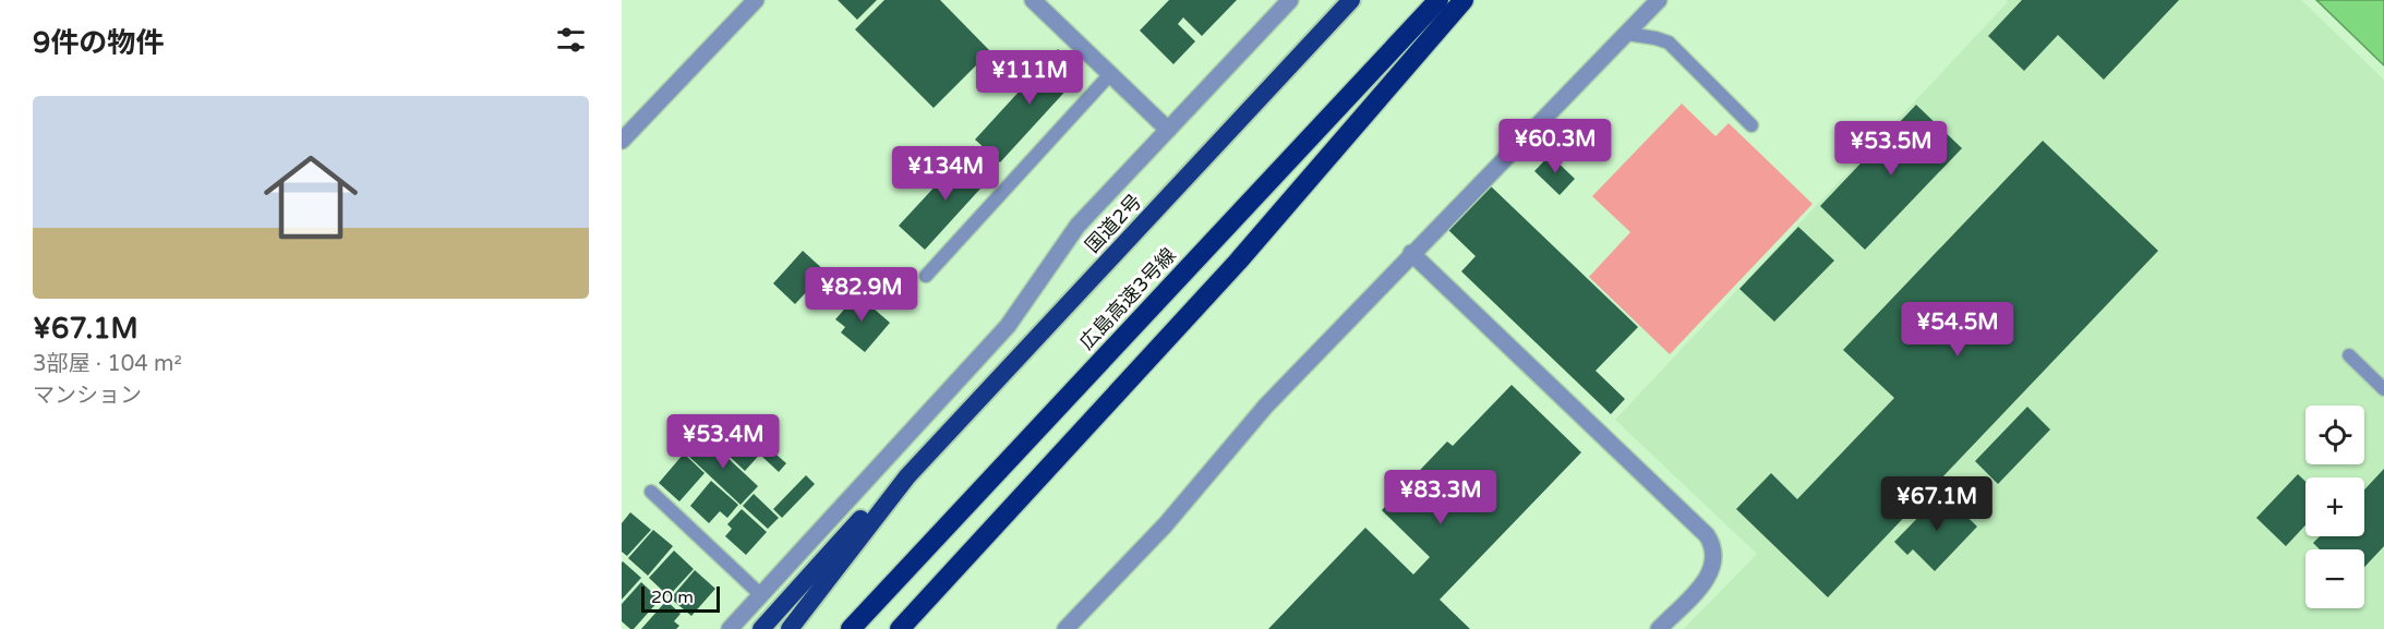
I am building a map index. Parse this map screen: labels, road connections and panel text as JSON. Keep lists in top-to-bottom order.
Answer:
{
  "streets": {
    "highway": ["国道2号", "広島高速3号線"]
  },
  "scale_bar": "20 m",
  "page": {
    "heading": "9件の物件",
    "price": [
      "¥111M",
      "¥60.3M",
      "¥53.5M",
      "¥134M",
      "¥82.9M",
      "¥54.5M",
      "¥53.4M",
      "¥83.3M",
      "¥67.1M"
    ],
    "list": [
      {
        "name": "¥67.1M",
        "note": "3部屋 · 104 m² · マンション"
      }
    ],
    "map_buttons": ["+", "−"],
    "scale": "20 m"
  }
}
